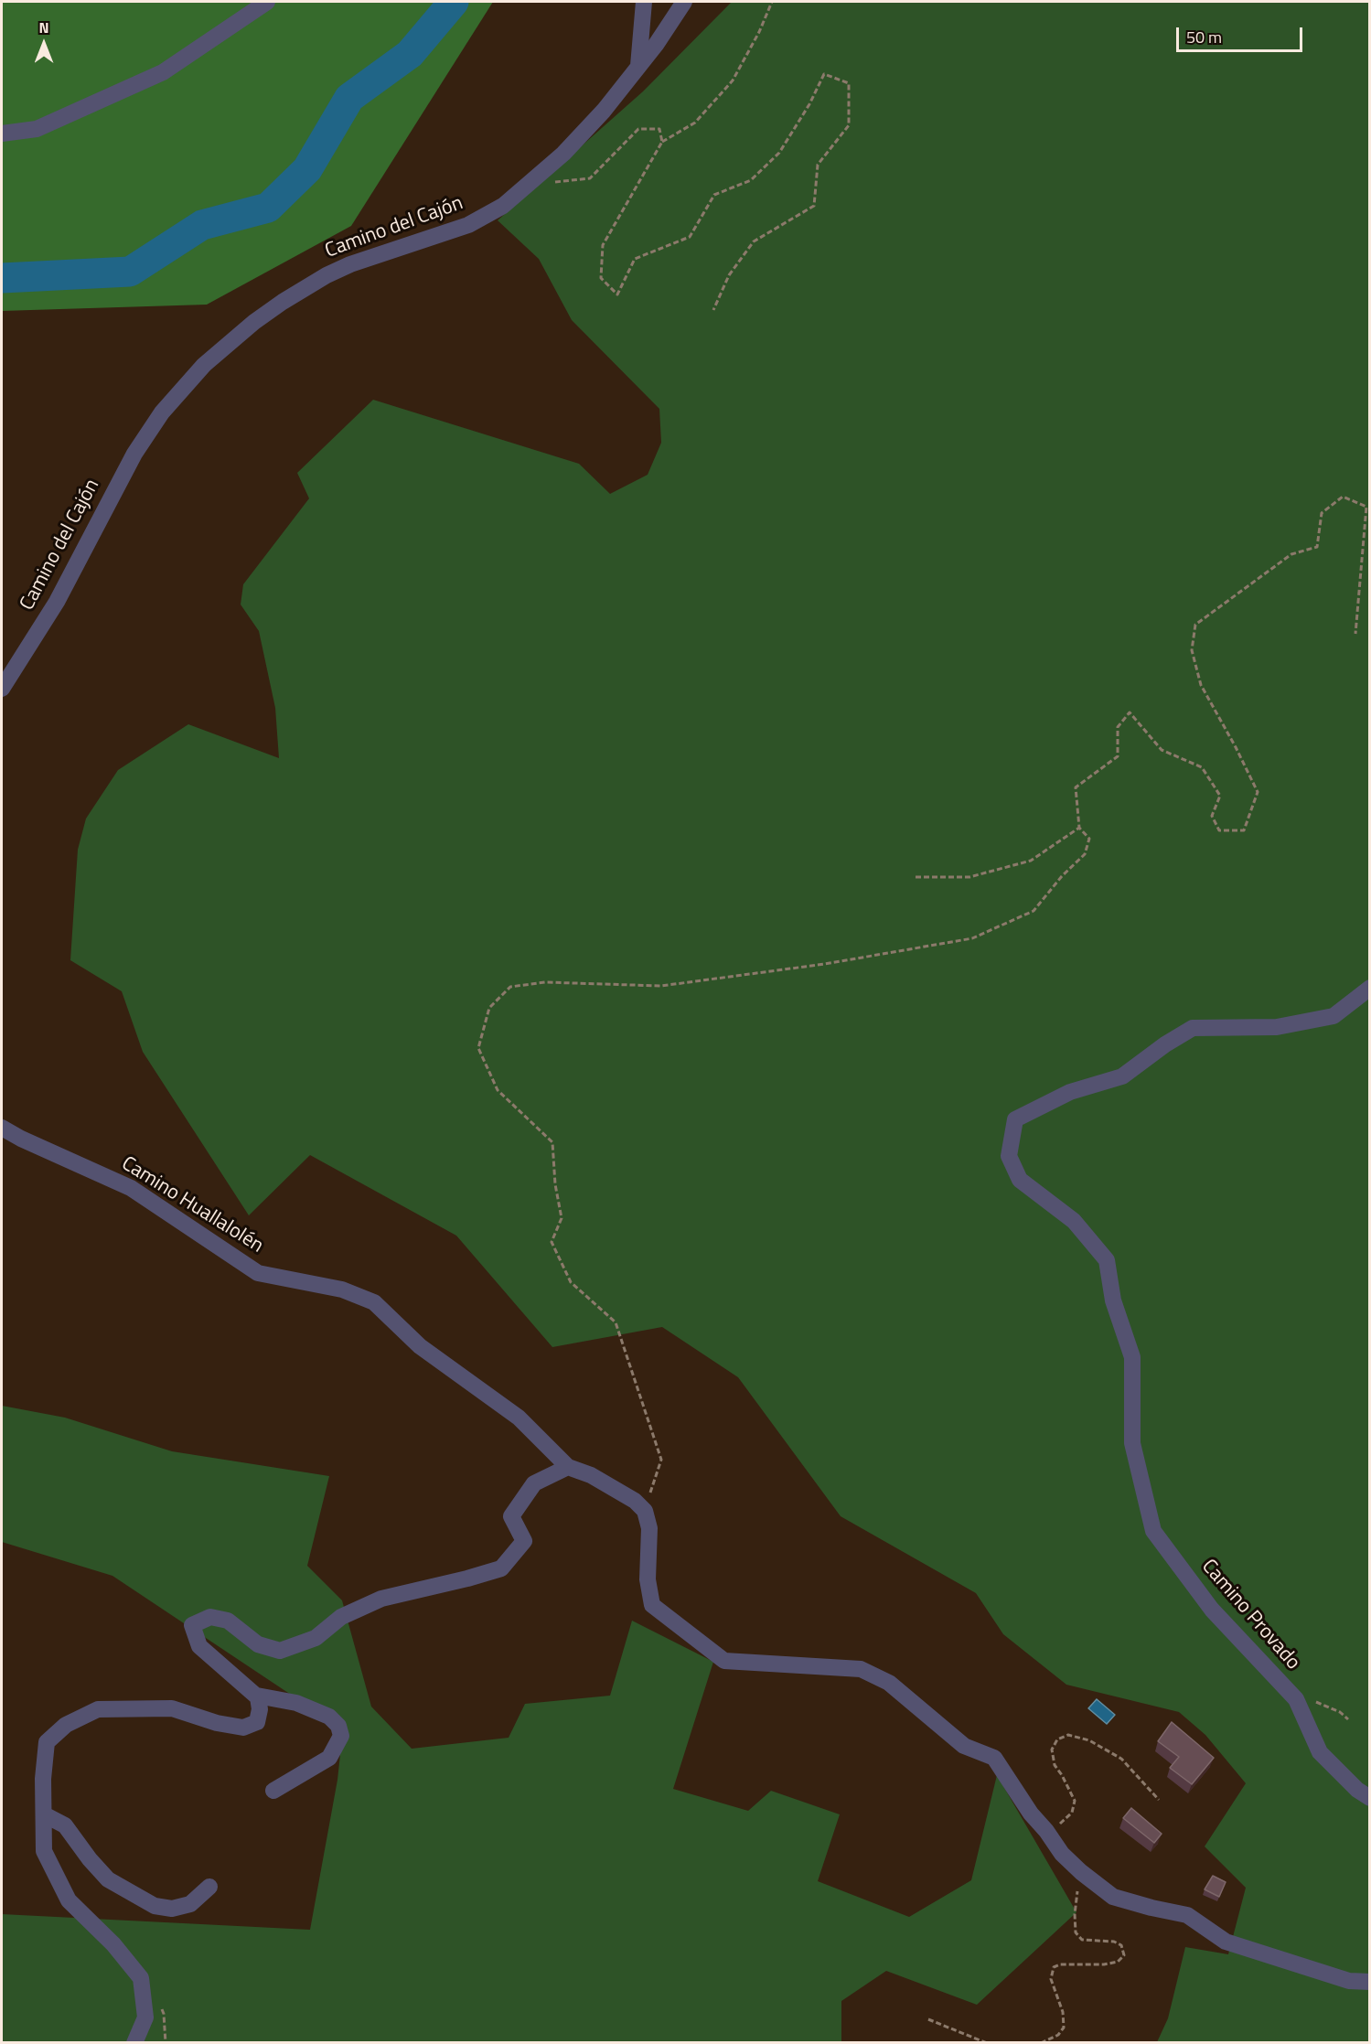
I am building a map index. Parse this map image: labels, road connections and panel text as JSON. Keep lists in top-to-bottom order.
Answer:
{
  "streets": {
    "street": ["Camino del Cajón", "Camino Huallalolén", "Camino Provado"]
  },
  "scale_bar": "50 m",
  "north": "top"
}
